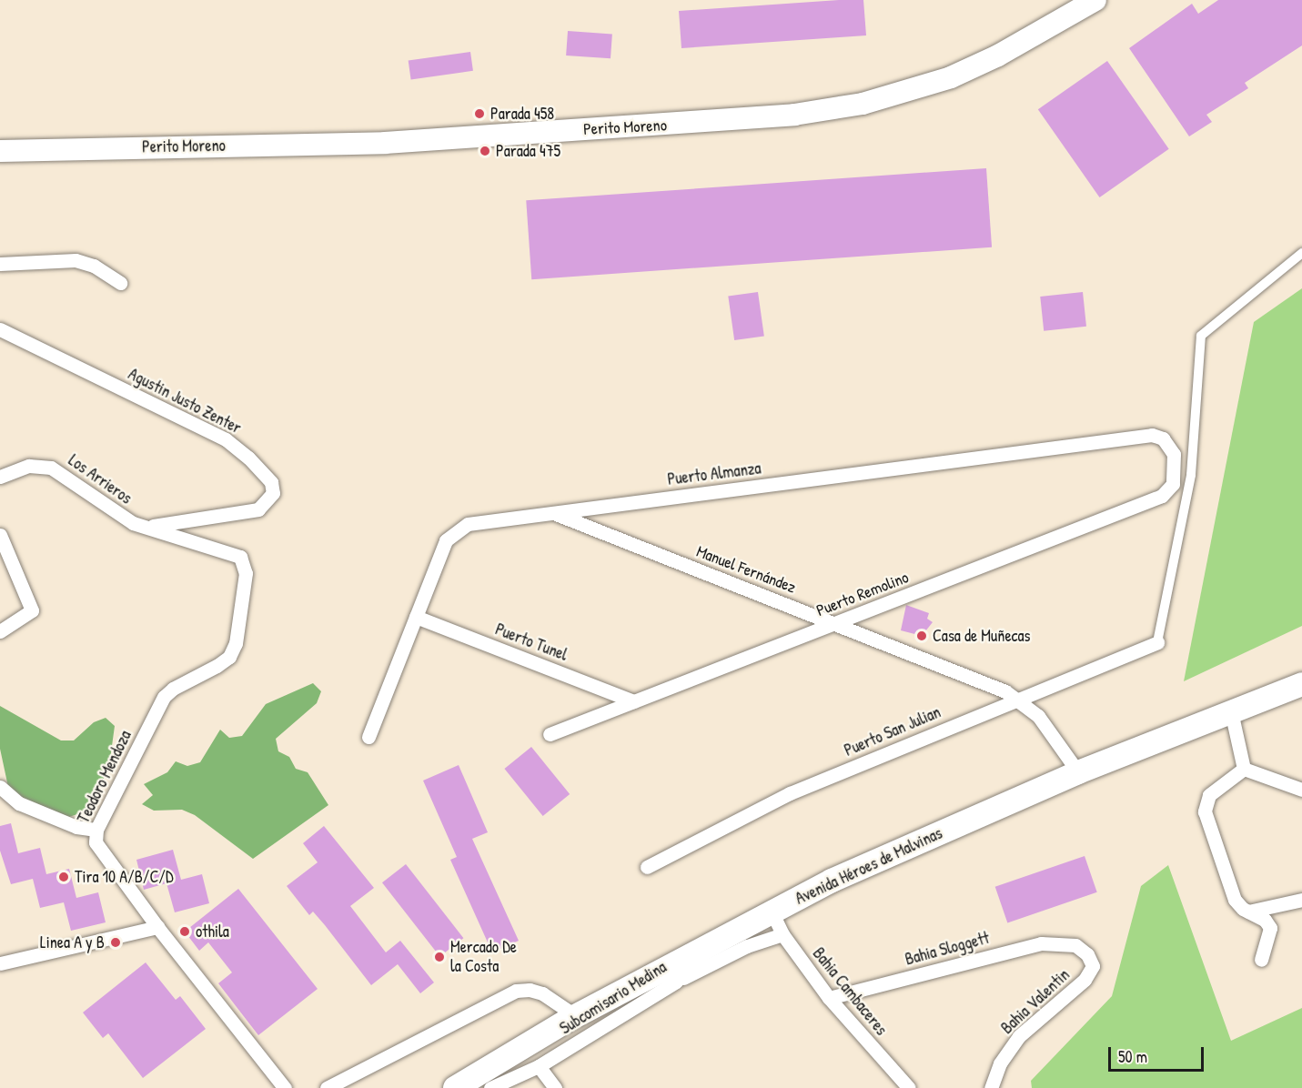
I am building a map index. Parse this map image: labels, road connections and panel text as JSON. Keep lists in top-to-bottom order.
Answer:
{
  "streets": {
    "highway": ["Avenida Héroes de Malvinas"],
    "main road": ["Perito Moreno"],
    "street": [
      "Agustin Justo Zenter",
      "Puerto Almanza",
      "Los Arrieros",
      "Manuel Fernández",
      "Puerto Remolino",
      "Puerto Tunel",
      "Puerto San Julian",
      "Teodoro Mendoza",
      "Bahia Sloggett",
      "Bahia Cambaceres",
      "Subcomisario Medina",
      "Bahia Valentin"
    ]
  },
  "crossings": [
    ["Agustin Justo Zenter", "Los Arrieros"],
    ["Agustin Justo Zenter", "Teodoro Mendoza"],
    ["Puerto Almanza", "Manuel Fernández"],
    ["Puerto Almanza", "Puerto Remolino"],
    ["Puerto Almanza", "Puerto Tunel"],
    ["Los Arrieros", "Teodoro Mendoza"],
    ["Manuel Fernández", "Puerto Remolino"],
    ["Manuel Fernández", "Puerto San Julian"],
    ["Manuel Fernández", "Avenida Héroes de Malvinas"],
    ["Puerto Remolino", "Puerto Tunel"],
    ["Avenida Héroes de Malvinas", "Bahia Cambaceres"],
    ["Avenida Héroes de Malvinas", "Subcomisario Medina"],
    ["Bahia Sloggett", "Bahia Cambaceres"],
    ["Bahia Sloggett", "Bahia Valentin"]
  ],
  "places": [
    "Parada 458",
    "Parada 475",
    "Casa de Muñecas",
    "Tira 10 A/B/C/D",
    "othila",
    "Linea A y B",
    "Mercado De la Costa"
  ],
  "scale_bar": "50 m"
}
